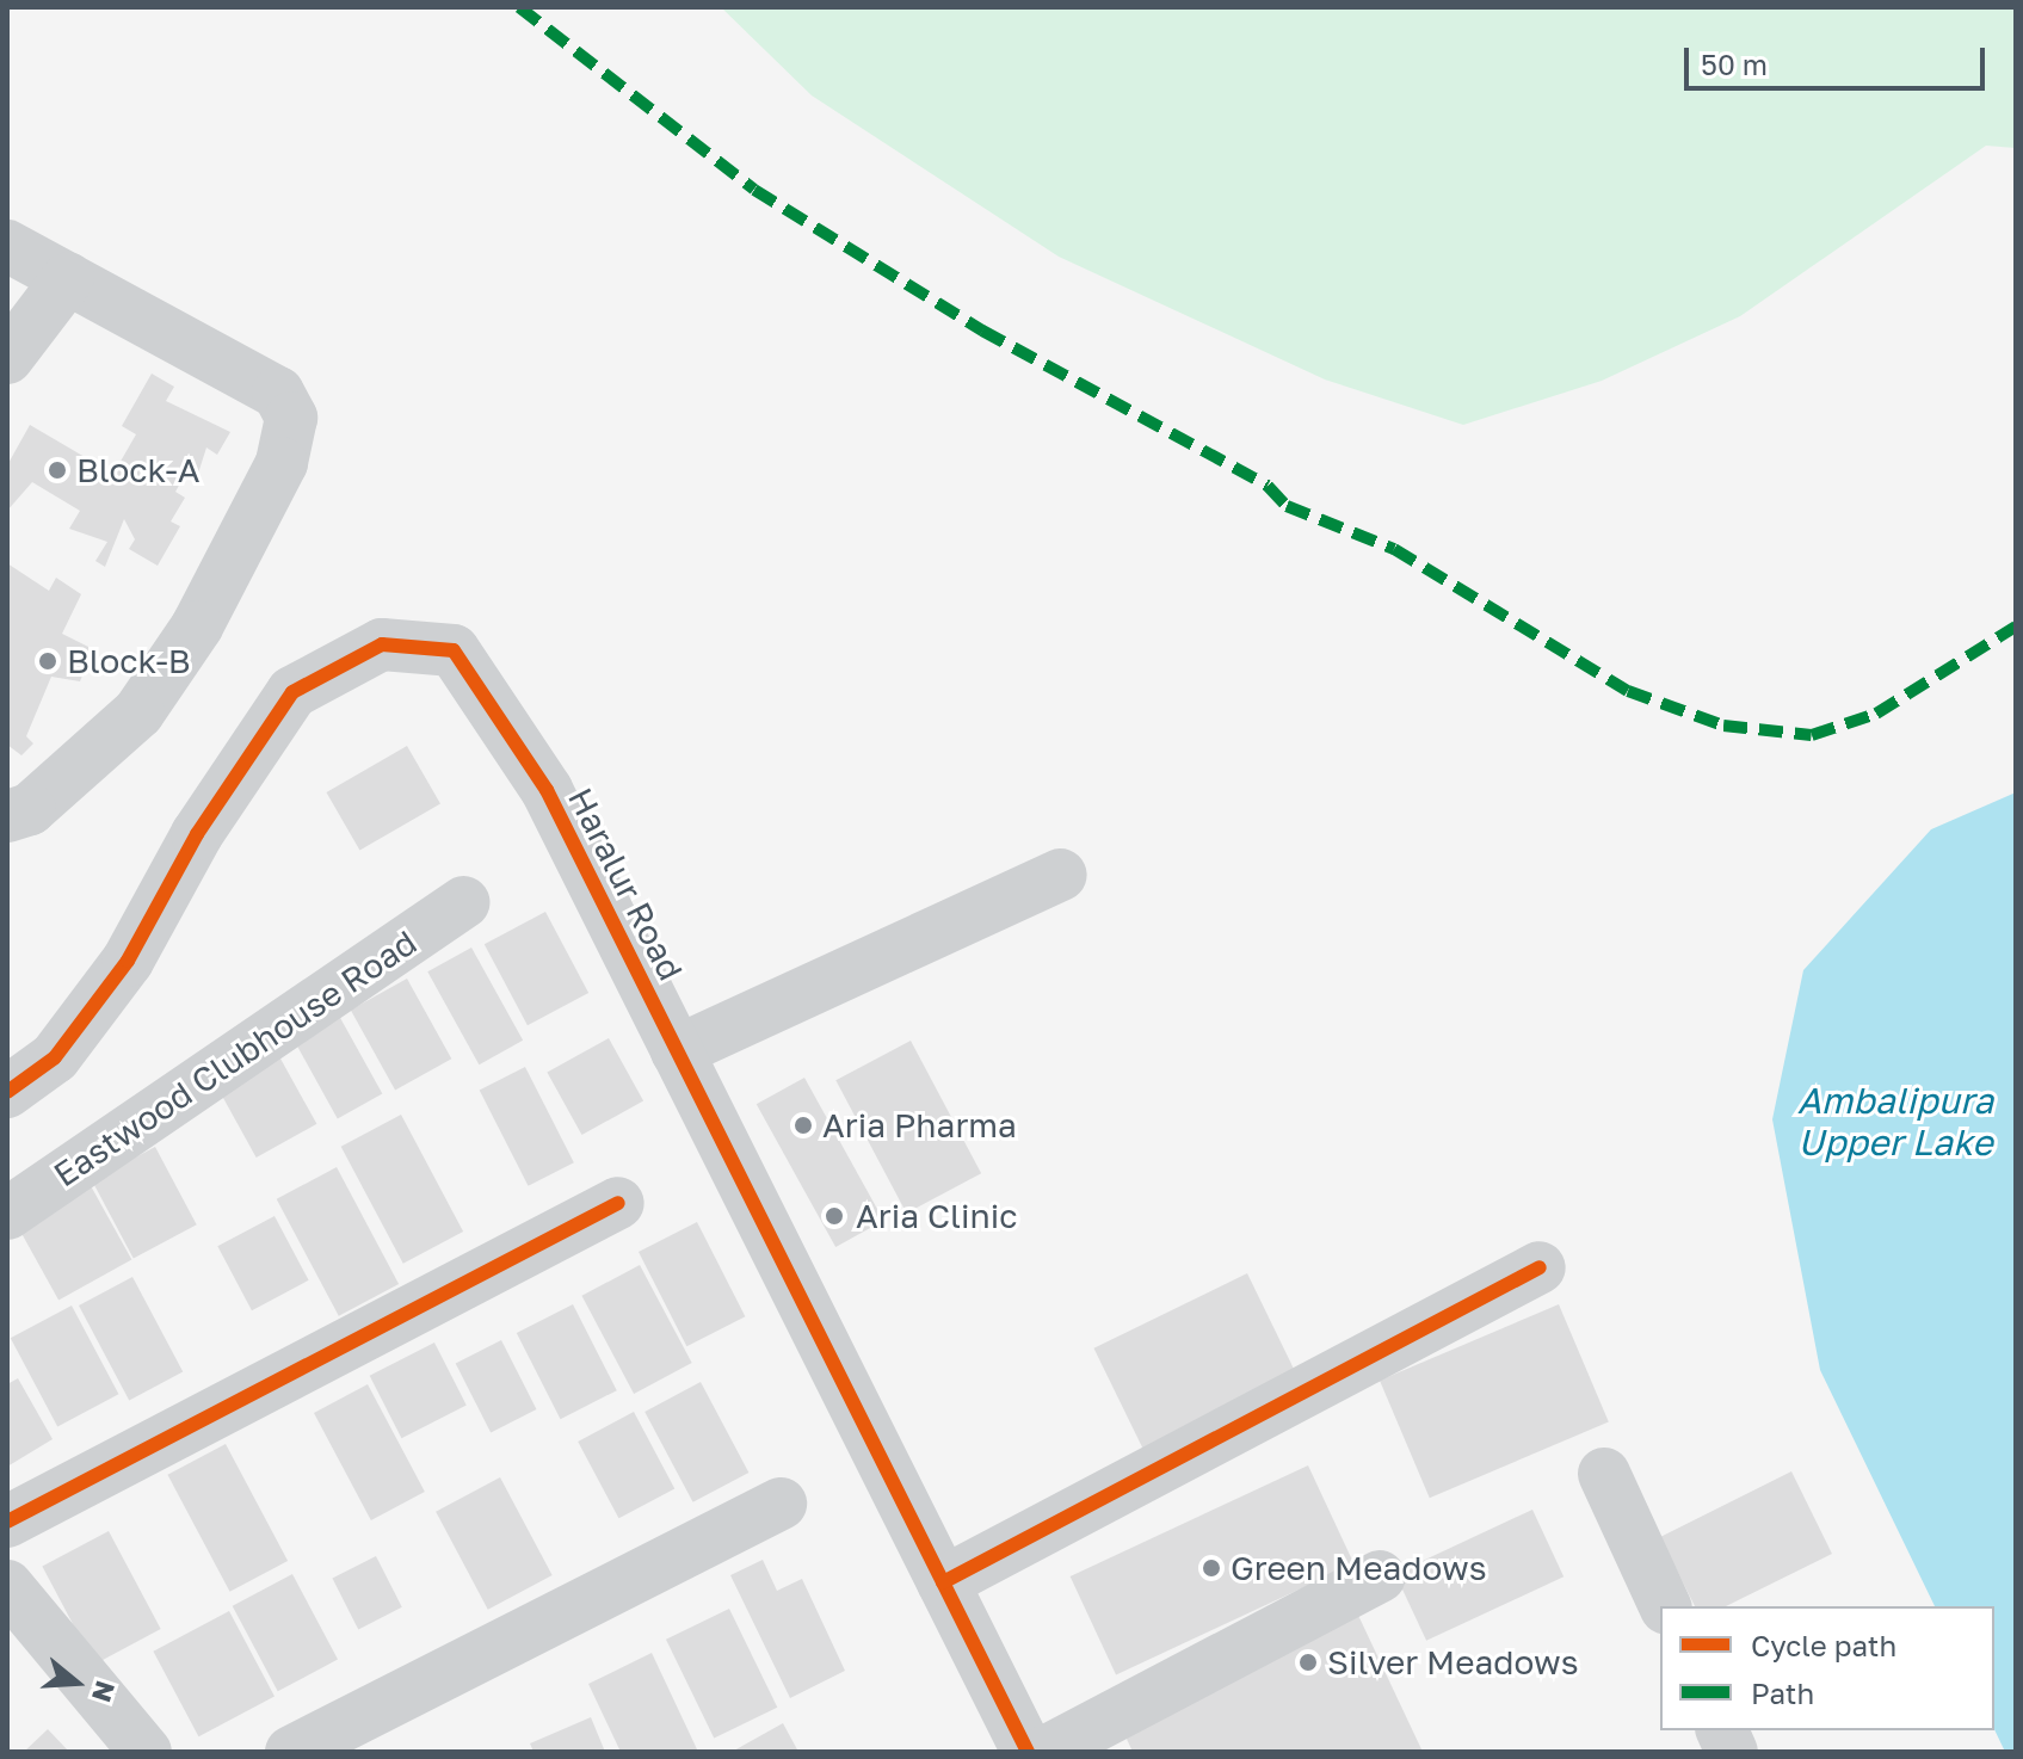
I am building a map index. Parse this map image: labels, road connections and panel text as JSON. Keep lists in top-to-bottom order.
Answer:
{
  "streets": {
    "street": ["Haralur Road", "Eastwood Clubhouse Road"]
  },
  "water": ["Ambalipura Upper Lake"],
  "places": [
    "Block-A",
    "Block-B",
    "Aria Pharma",
    "Aria Clinic",
    "Green Meadows",
    "Silver Meadows"
  ],
  "legend": ["Cycle path", "Path"],
  "scale_bar": "50 m",
  "north": "right"
}
